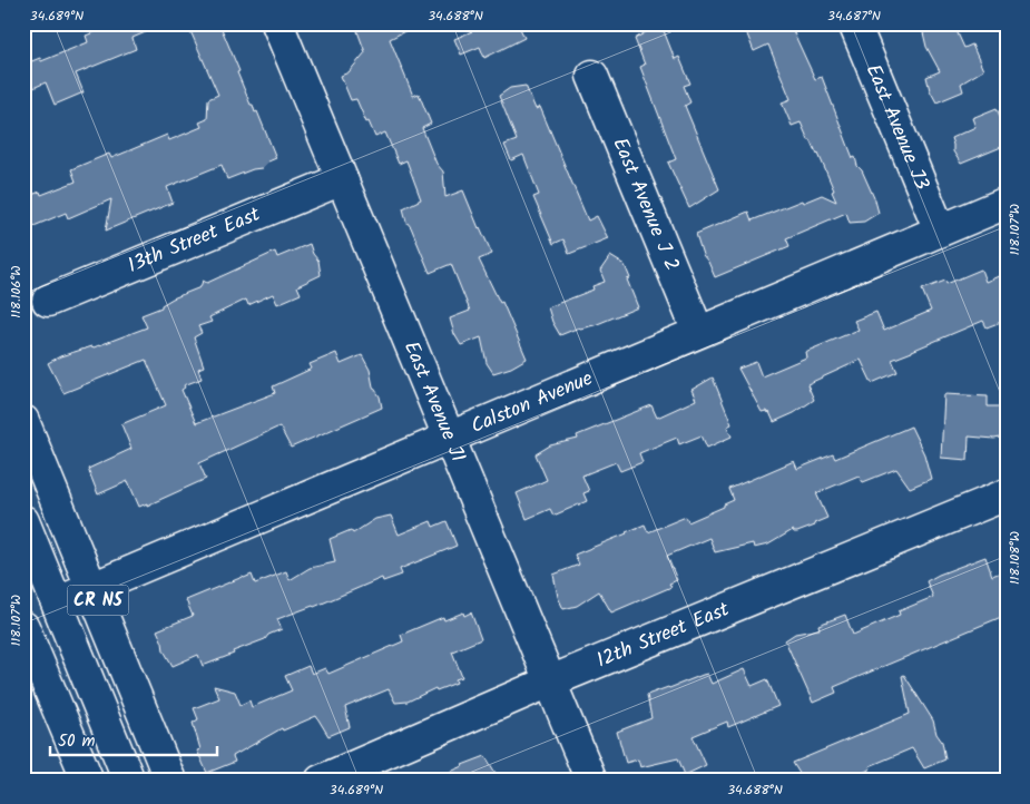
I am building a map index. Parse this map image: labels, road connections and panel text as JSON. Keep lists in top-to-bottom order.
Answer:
{
  "streets": {
    "street": [
      "East Avenue J3",
      "East Avenue J 2",
      "13th Street East",
      "East Avenue J1",
      "Calston Avenue",
      "CR N5",
      "12th Street East"
    ]
  },
  "crossings": [
    ["East Avenue J3", "Calston Avenue"],
    ["East Avenue J 2", "Calston Avenue"],
    ["13th Street East", "East Avenue J1"],
    ["East Avenue J1", "Calston Avenue"],
    ["East Avenue J1", "12th Street East"],
    ["Calston Avenue", "CR N5"]
  ],
  "scale_bar": "50 m",
  "coordinates": [
    "34.689°N",
    "34.688°N",
    "34.687°N",
    "118.107°W",
    "118.106°W",
    "118.108°W"
  ]
}
